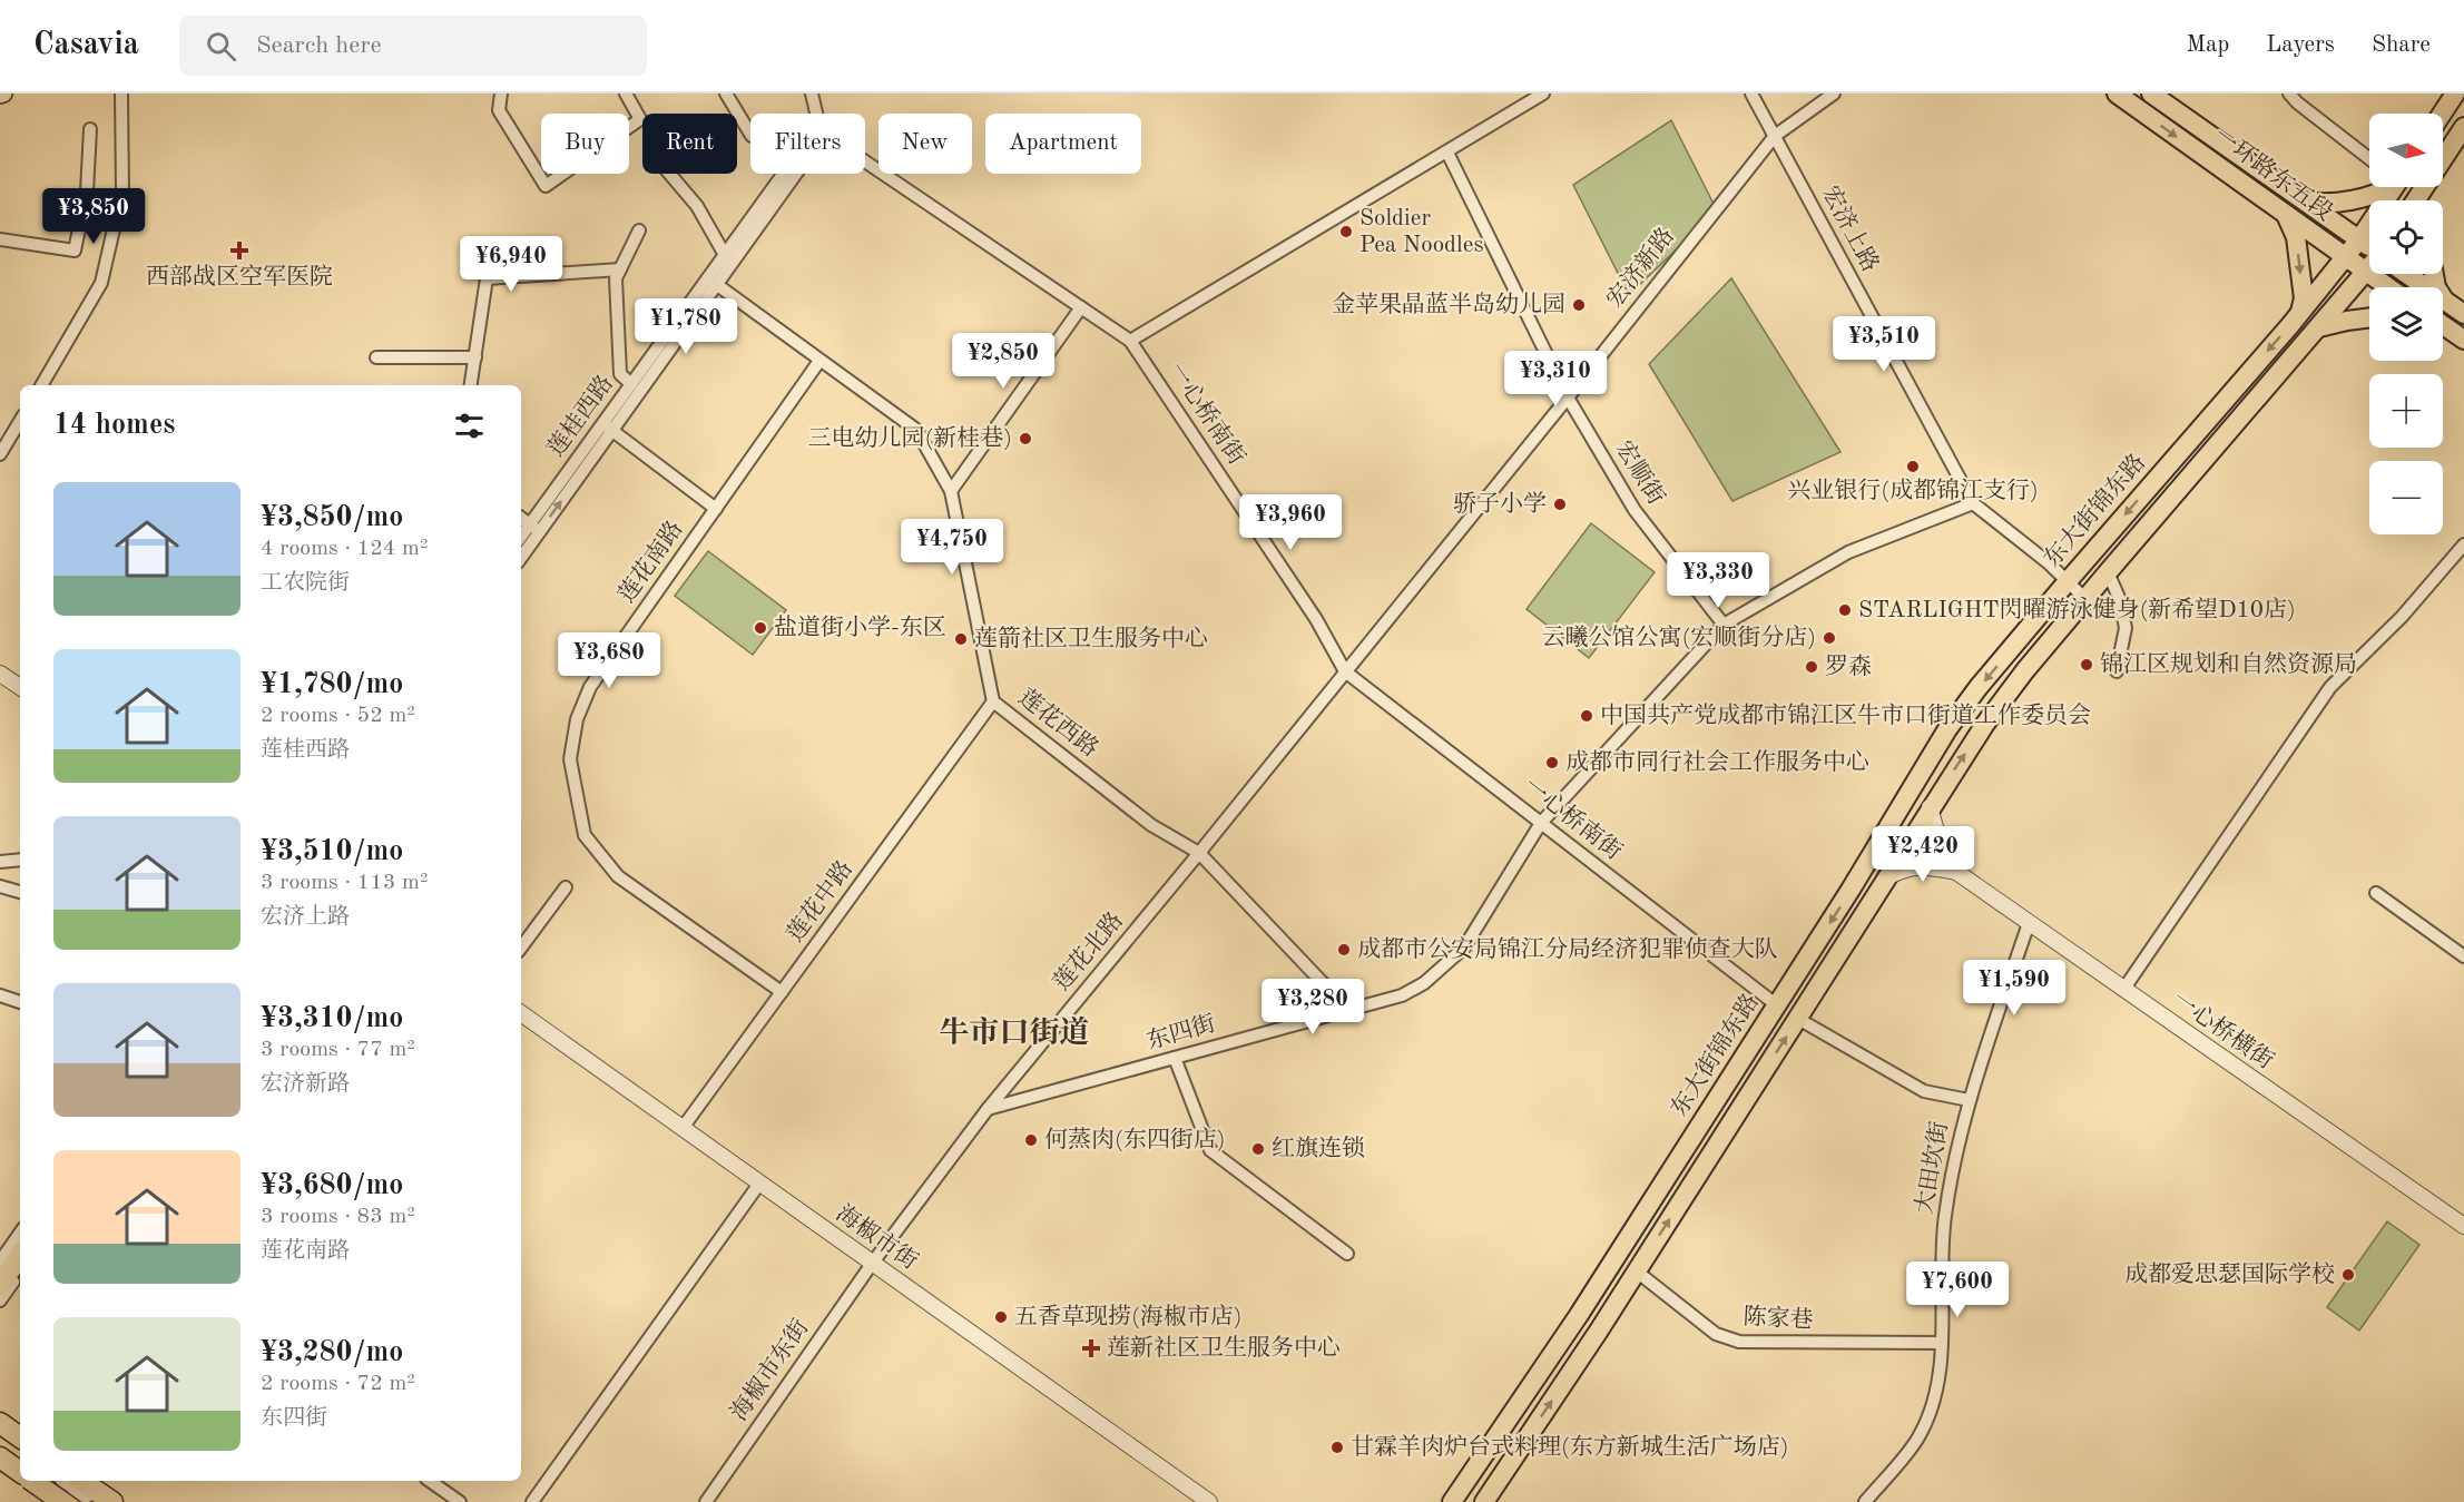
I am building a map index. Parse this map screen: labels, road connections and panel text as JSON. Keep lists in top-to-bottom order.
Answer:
{
  "streets": {
    "main road": ["一环路东五段", "东大街锦东路"],
    "street": [
      "宏济上路",
      "宏济新路",
      "一心桥南街",
      "莲桂西路",
      "宏顺街",
      "莲花南路",
      "莲花西路",
      "莲花中路",
      "莲花北路",
      "一心桥横街",
      "东四街",
      "大田坎街",
      "海椒市街",
      "陈家巷",
      "海椒市东街"
    ]
  },
  "crossings": [
    ["一环路东五段", "东大街锦东路"],
    ["宏济上路", "宏济新路"],
    ["宏济上路", "东大街锦东路"],
    ["宏济上路", "东四街"],
    ["宏济新路", "一心桥南街"],
    ["宏济新路", "宏顺街"],
    ["宏济新路", "莲花北路"],
    ["一心桥南街", "东大街锦东路"],
    ["一心桥南街", "莲花北路"],
    ["一心桥南街", "东四街"],
    ["莲桂西路", "莲花西路"],
    ["宏顺街", "东四街"],
    ["东大街锦东路", "一心桥横街"],
    ["东大街锦东路", "陈家巷"],
    ["莲花南路", "莲花西路"],
    ["莲花南路", "莲花中路"],
    ["莲花西路", "莲花中路"],
    ["莲花西路", "莲花北路"],
    ["莲花西路", "东四街"],
    ["莲花中路", "海椒市街"],
    ["莲花北路", "东四街"],
    ["莲花北路", "海椒市街"],
    ["莲花北路", "海椒市东街"],
    ["一心桥横街", "大田坎街"],
    ["大田坎街", "陈家巷"],
    ["海椒市街", "海椒市东街"]
  ],
  "districts": ["牛市口街道"],
  "places": {
    "other": [
      "Soldier Pea Noodles",
      "金苹果晶蓝半岛幼儿园",
      "三电幼儿园(新桂巷)",
      "兴业银行(成都锦江支行)",
      "骄子小学",
      "STARLIGHT閃曜游泳健身(新希望D10店)",
      "盐道街小学-东区",
      "云曦公馆公寓(宏顺街分店)",
      "莲箭社区卫生服务中心",
      "锦江区规划和自然资源局",
      "罗森",
      "中国共产党成都市锦江区牛市口街道工作委员会",
      "成都市同行社会工作服务中心",
      "成都市公安局锦江分局经济犯罪侦查大队",
      "何蒸肉(东四街店)",
      "红旗连锁",
      "成都爱思瑟国际学校",
      "五香草现捞(海椒市店)",
      "甘霖羊肉炉台式料理(东方新城生活广场店)"
    ],
    "health": ["西部战区空军医院", "莲新社区卫生服务中心"]
  },
  "north": "right",
  "page": {
    "header": "Casavia",
    "search": "Search here",
    "nav": ["Map", "Layers", "Share"],
    "map_buttons": ["+", "−"],
    "chip": [
      "Buy",
      "Rent",
      "Filters",
      "New",
      "Apartment"
    ],
    "price": [
      "¥3,850",
      "¥6,940",
      "¥1,780",
      "¥3,510",
      "¥2,850",
      "¥3,310",
      "¥3,960",
      "¥4,750",
      "¥3,330",
      "¥3,680",
      "¥2,420",
      "¥1,590",
      "¥3,280",
      "¥7,600"
    ],
    "heading": "14 homes",
    "list": [
      {
        "name": "¥3,850/mo",
        "note": "4 rooms · 124 m² · 工农院街"
      },
      {
        "name": "¥1,780/mo",
        "note": "2 rooms · 52 m² · 莲桂西路"
      },
      {
        "name": "¥3,510/mo",
        "note": "3 rooms · 113 m² · 宏济上路"
      },
      {
        "name": "¥3,310/mo",
        "note": "3 rooms · 77 m² · 宏济新路"
      },
      {
        "name": "¥3,680/mo",
        "note": "3 rooms · 83 m² · 莲花南路"
      },
      {
        "name": "¥3,280/mo",
        "note": "2 rooms · 72 m² · 东四街"
      }
    ]
  }
}
